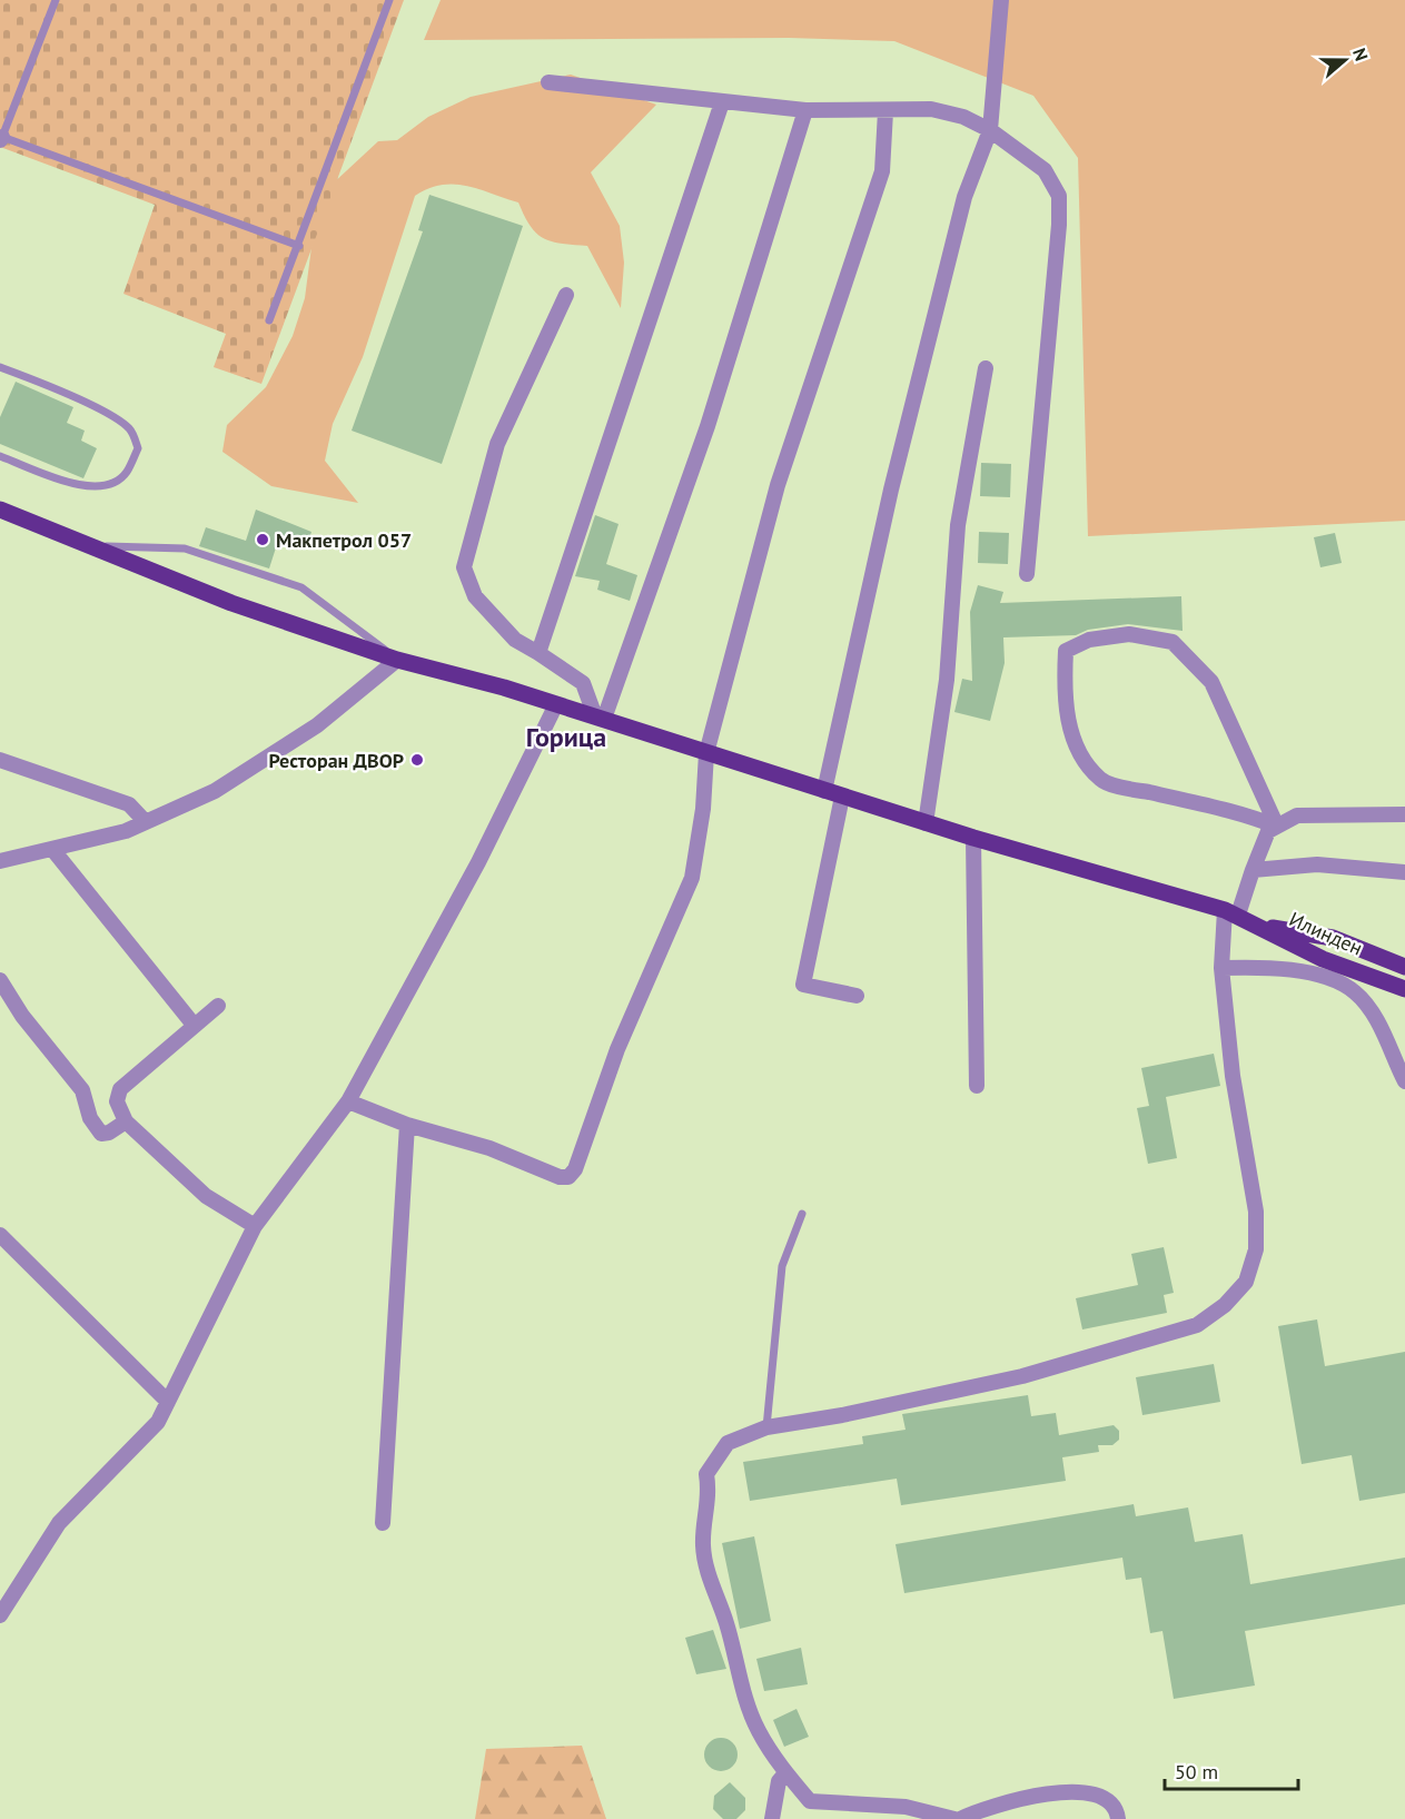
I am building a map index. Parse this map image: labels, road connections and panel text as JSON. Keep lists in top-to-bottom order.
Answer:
{
  "streets": {
    "main road": ["Илинден"]
  },
  "districts": ["Горица"],
  "places": ["Макпетрол 057", "Ресторан ДВОР"],
  "scale_bar": "50 m",
  "north": "right"
}
